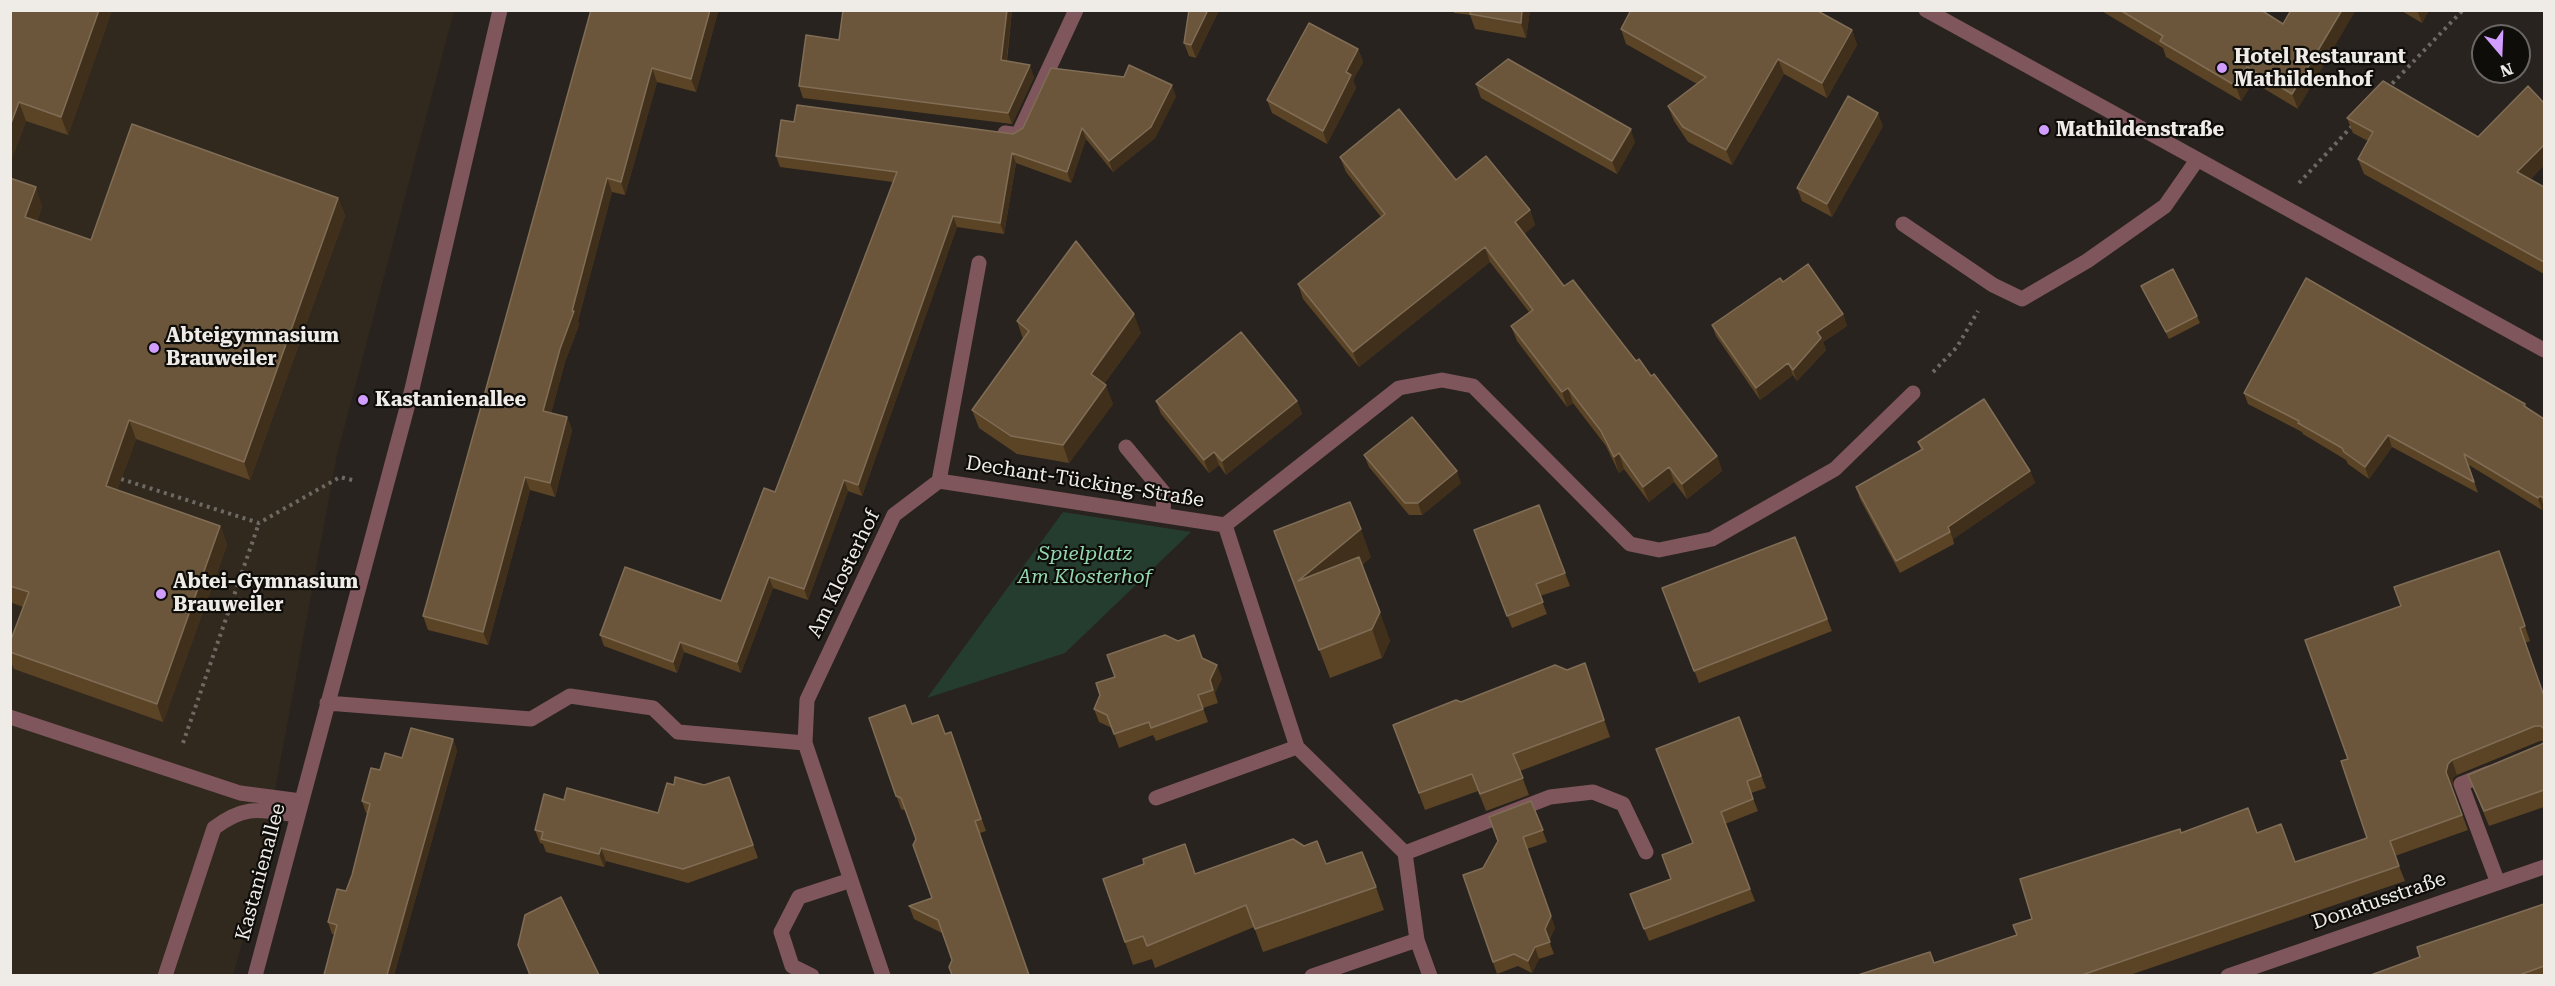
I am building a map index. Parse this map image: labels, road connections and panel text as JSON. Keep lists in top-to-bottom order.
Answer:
{
  "streets": {
    "street": [
      "Dechant-Tücking-Straße",
      "Am Klosterhof",
      "Kastanienallee",
      "Donatusstraße"
    ]
  },
  "crossings": [
    ["Dechant-Tücking-Straße", "Am Klosterhof"]
  ],
  "parks": ["Spielplatz Am Klosterhof"],
  "places": [
    "Hotel Restaurant Mathildenhof",
    "Mathildenstraße",
    "Abteigymnasium Brauweiler",
    "Kastanienallee",
    "Abtei-Gymnasium Brauweiler"
  ],
  "north": "bottom"
}
